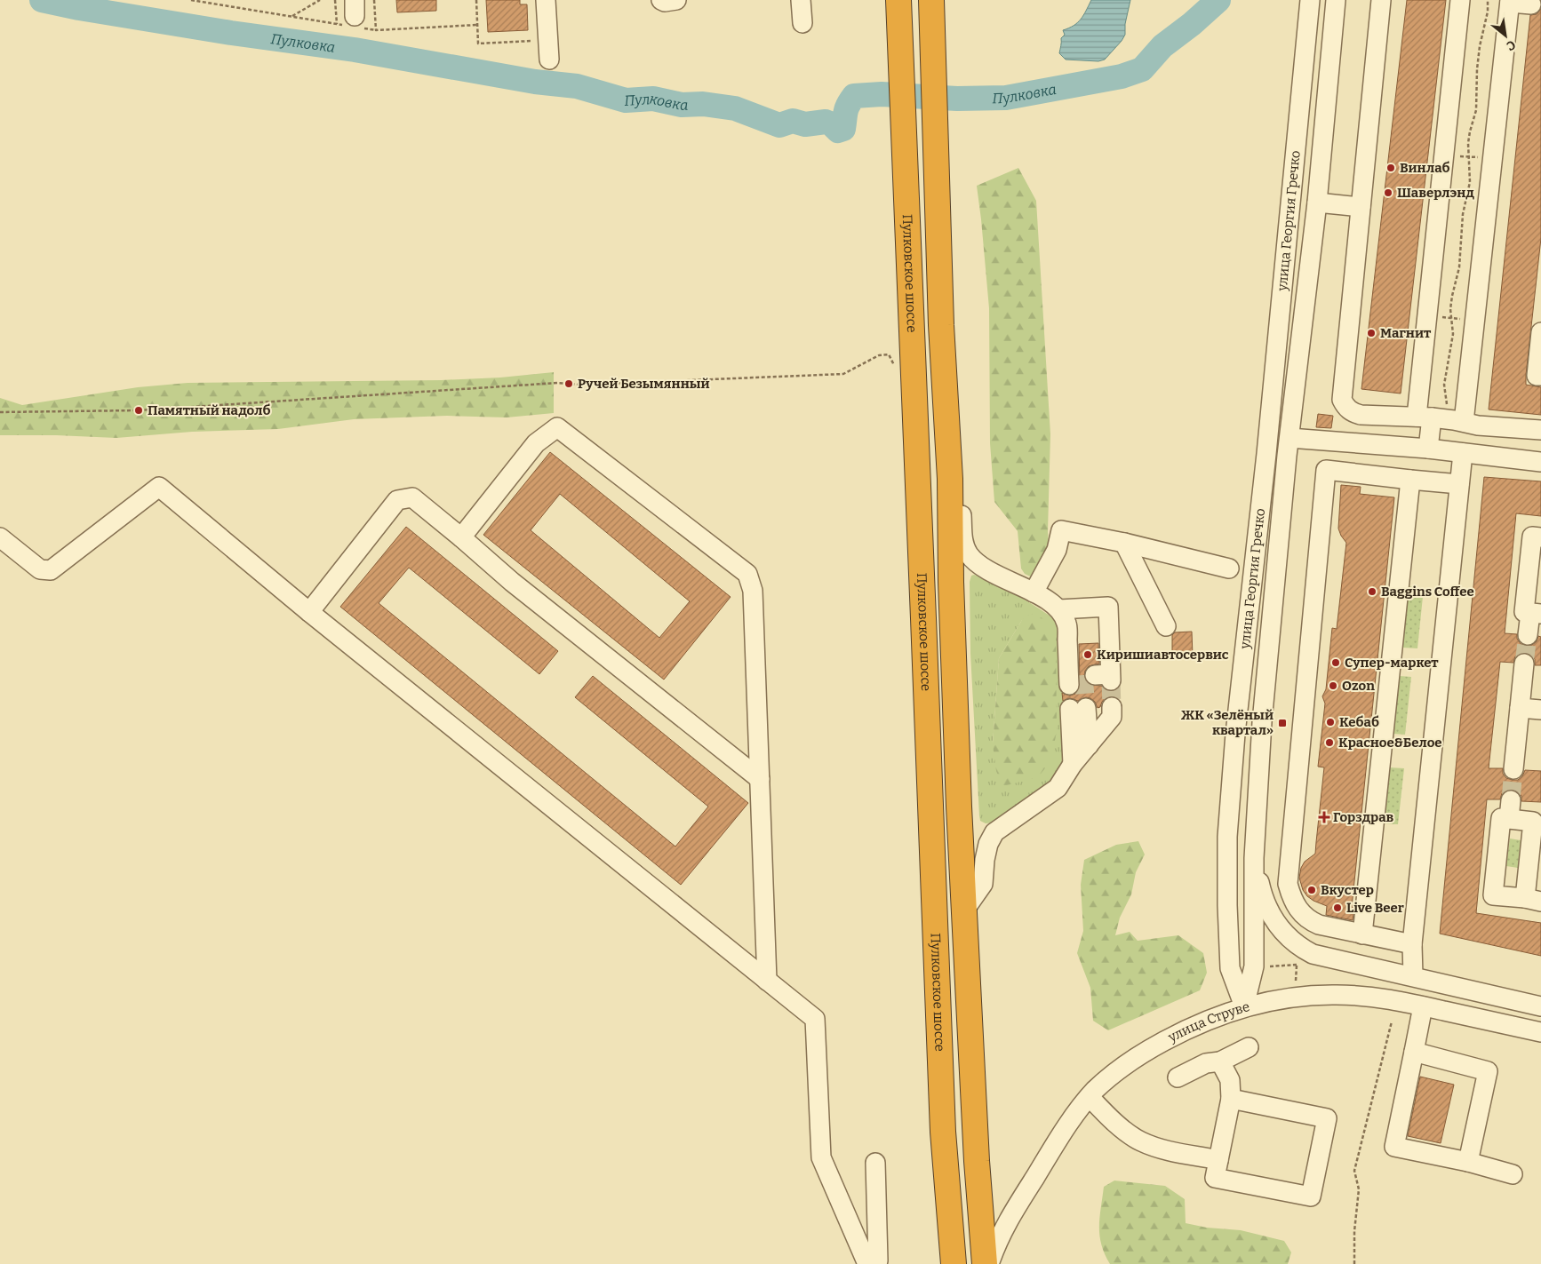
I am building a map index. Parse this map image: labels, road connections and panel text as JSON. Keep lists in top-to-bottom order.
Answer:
{
  "streets": {
    "highway": ["Пулковское шоссе"],
    "street": ["улица Георгия Гречко", "улица Струве"]
  },
  "crossings": [
    ["улица Георгия Гречко", "улица Струве"]
  ],
  "water": ["Пулковка"],
  "places": {
    "other": [
      "Винлаб",
      "Шаверлэнд",
      "Магнит",
      "Ручей Безымянный",
      "Памятный надолб",
      "Baggins Coffee",
      "Киришиавтосервис",
      "Супер-маркет",
      "Ozon",
      "Кебаб",
      "Красное&Белое",
      "Вкустер",
      "Live Beer"
    ],
    "transit": ["ЖК «Зелёный квартал»"],
    "health": ["Горздрав"]
  },
  "north": "bottom right"
}
